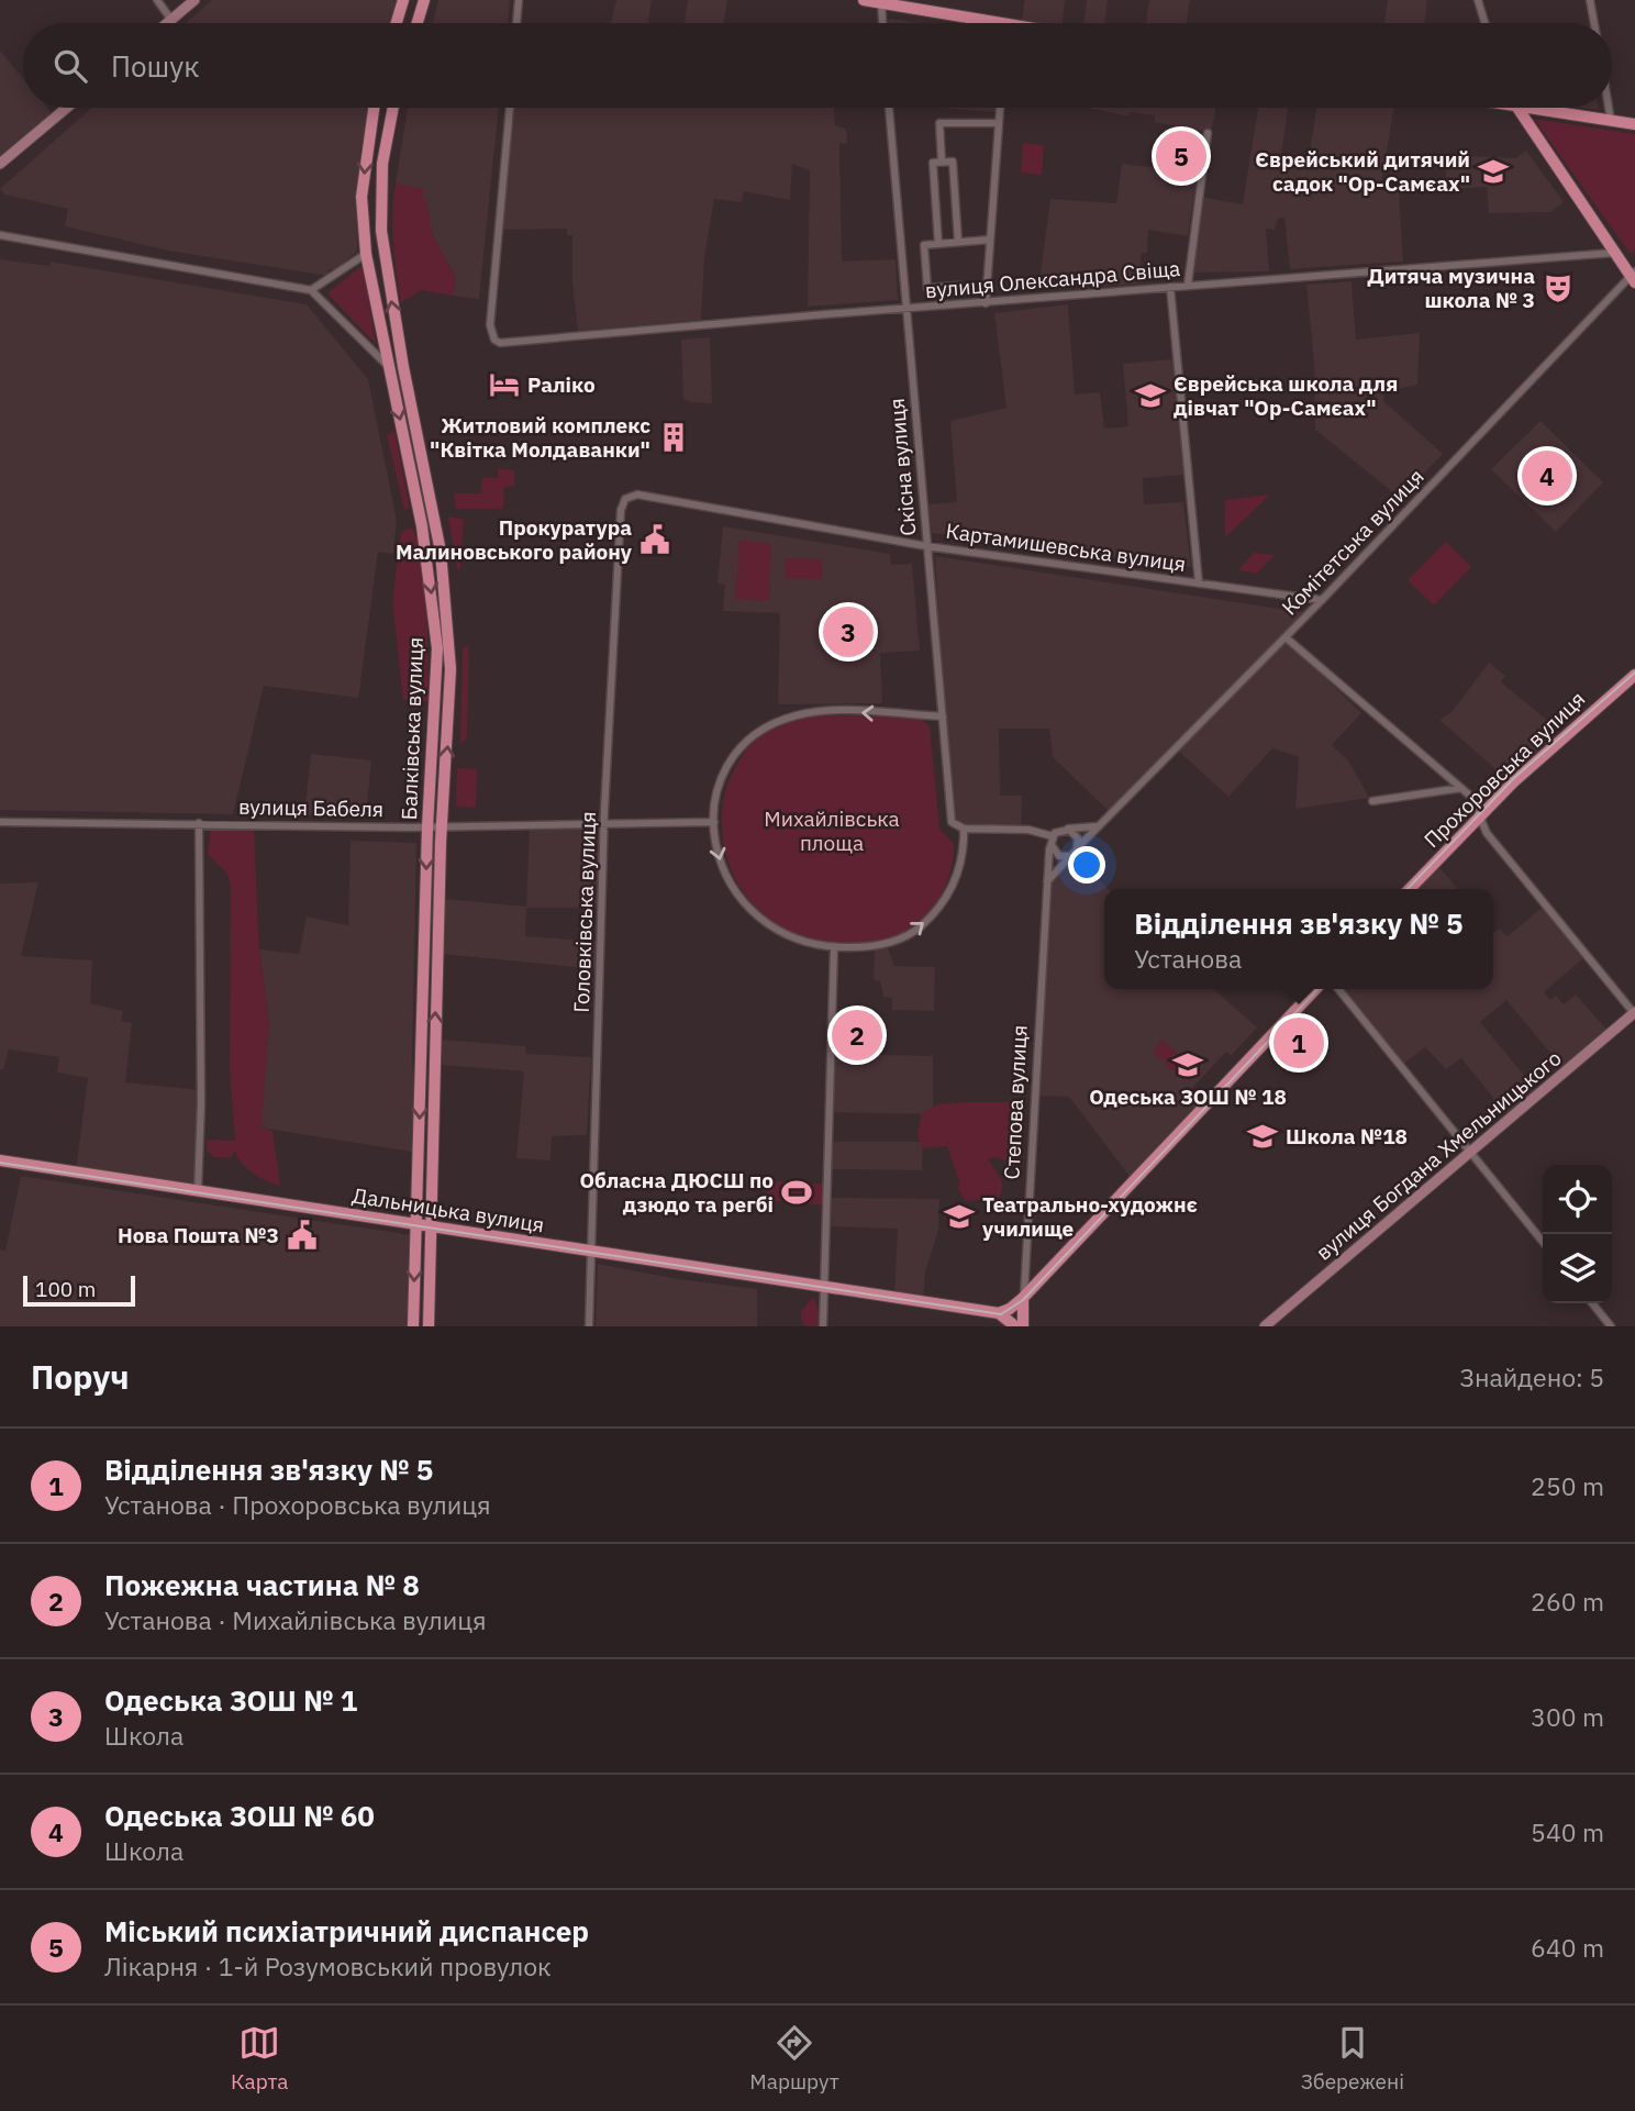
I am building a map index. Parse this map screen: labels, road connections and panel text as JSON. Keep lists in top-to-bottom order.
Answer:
{
  "streets": {
    "main road": [
      "Балківська вулиця",
      "Прохоровська вулиця",
      "Степова вулиця",
      "вулиця Богдана Хмельницького",
      "Дальницька вулиця"
    ],
    "street": [
      "вулиця Олександра Свіща",
      "Cкісна вулиця",
      "Комітетська вулиця",
      "Картамишевська вулиця",
      "вулиця Бабеля",
      "Головківська вулиця"
    ]
  },
  "crossings": [
    ["вулиця Олександра Свіща", "Cкісна вулиця"],
    ["Cкісна вулиця", "Картамишевська вулиця"],
    ["Cкісна вулиця", "вулиця Бабеля"],
    ["Комітетська вулиця", "Картамишевська вулиця"],
    ["Комітетська вулиця", "Степова вулиця"],
    ["Картамишевська вулиця", "Головківська вулиця"],
    ["Балківська вулиця", "вулиця Бабеля"],
    ["Балківська вулиця", "Дальницька вулиця"],
    ["вулиця Бабеля", "Головківська вулиця"],
    ["Головківська вулиця", "Дальницька вулиця"]
  ],
  "parks": ["Михайлівська площа"],
  "places": {
    "school or university": [
      "Єврейський дитячий садок \"Ор-Самєах\"",
      "Єврейська школа для дівчат \"Ор-Самєах\"",
      "Одеська ЗОШ № 18",
      "Школа №18",
      "Театрально-художнє училище"
    ],
    "theatre": ["Дитяча музична школа № 3"],
    "hotel": ["Раліко"],
    "building": ["Житловий комплекс \"Квітка Молдаванки\""],
    "public building": ["Прокуратура Малиновського району", "Нова Пошта №3"],
    "sports": ["Обласна ДЮСШ по дзюдо та регбі"]
  },
  "scale_bar": "100 m",
  "page": {
    "search": "Пошук",
    "pins": [
      "5",
      "4",
      "3",
      "2",
      "1"
    ],
    "popup": ["Відділення зв'язку № 5", "Установа"],
    "scale": "100 m",
    "heading": ["Поруч", "Знайдено: 5"],
    "list": [
      {
        "mark": "1",
        "name": "Відділення зв'язку № 5",
        "note": "Установа · Прохоровська вулиця",
        "value": "250 m"
      },
      {
        "mark": "2",
        "name": "Пожежна частина № 8",
        "note": "Установа · Михайлівська вулиця",
        "value": "260 m"
      },
      {
        "mark": "3",
        "name": "Одеська ЗОШ № 1",
        "note": "Школа",
        "value": "300 m"
      },
      {
        "mark": "4",
        "name": "Одеська ЗОШ № 60",
        "note": "Школа",
        "value": "540 m"
      },
      {
        "mark": "5",
        "name": "Міський психіатричний диспансер",
        "note": "Лікарня · 1-й Розумовський провулок",
        "value": "640 m"
      }
    ],
    "nav": ["Карта", "Маршрут", "Збережені"]
  }
}
